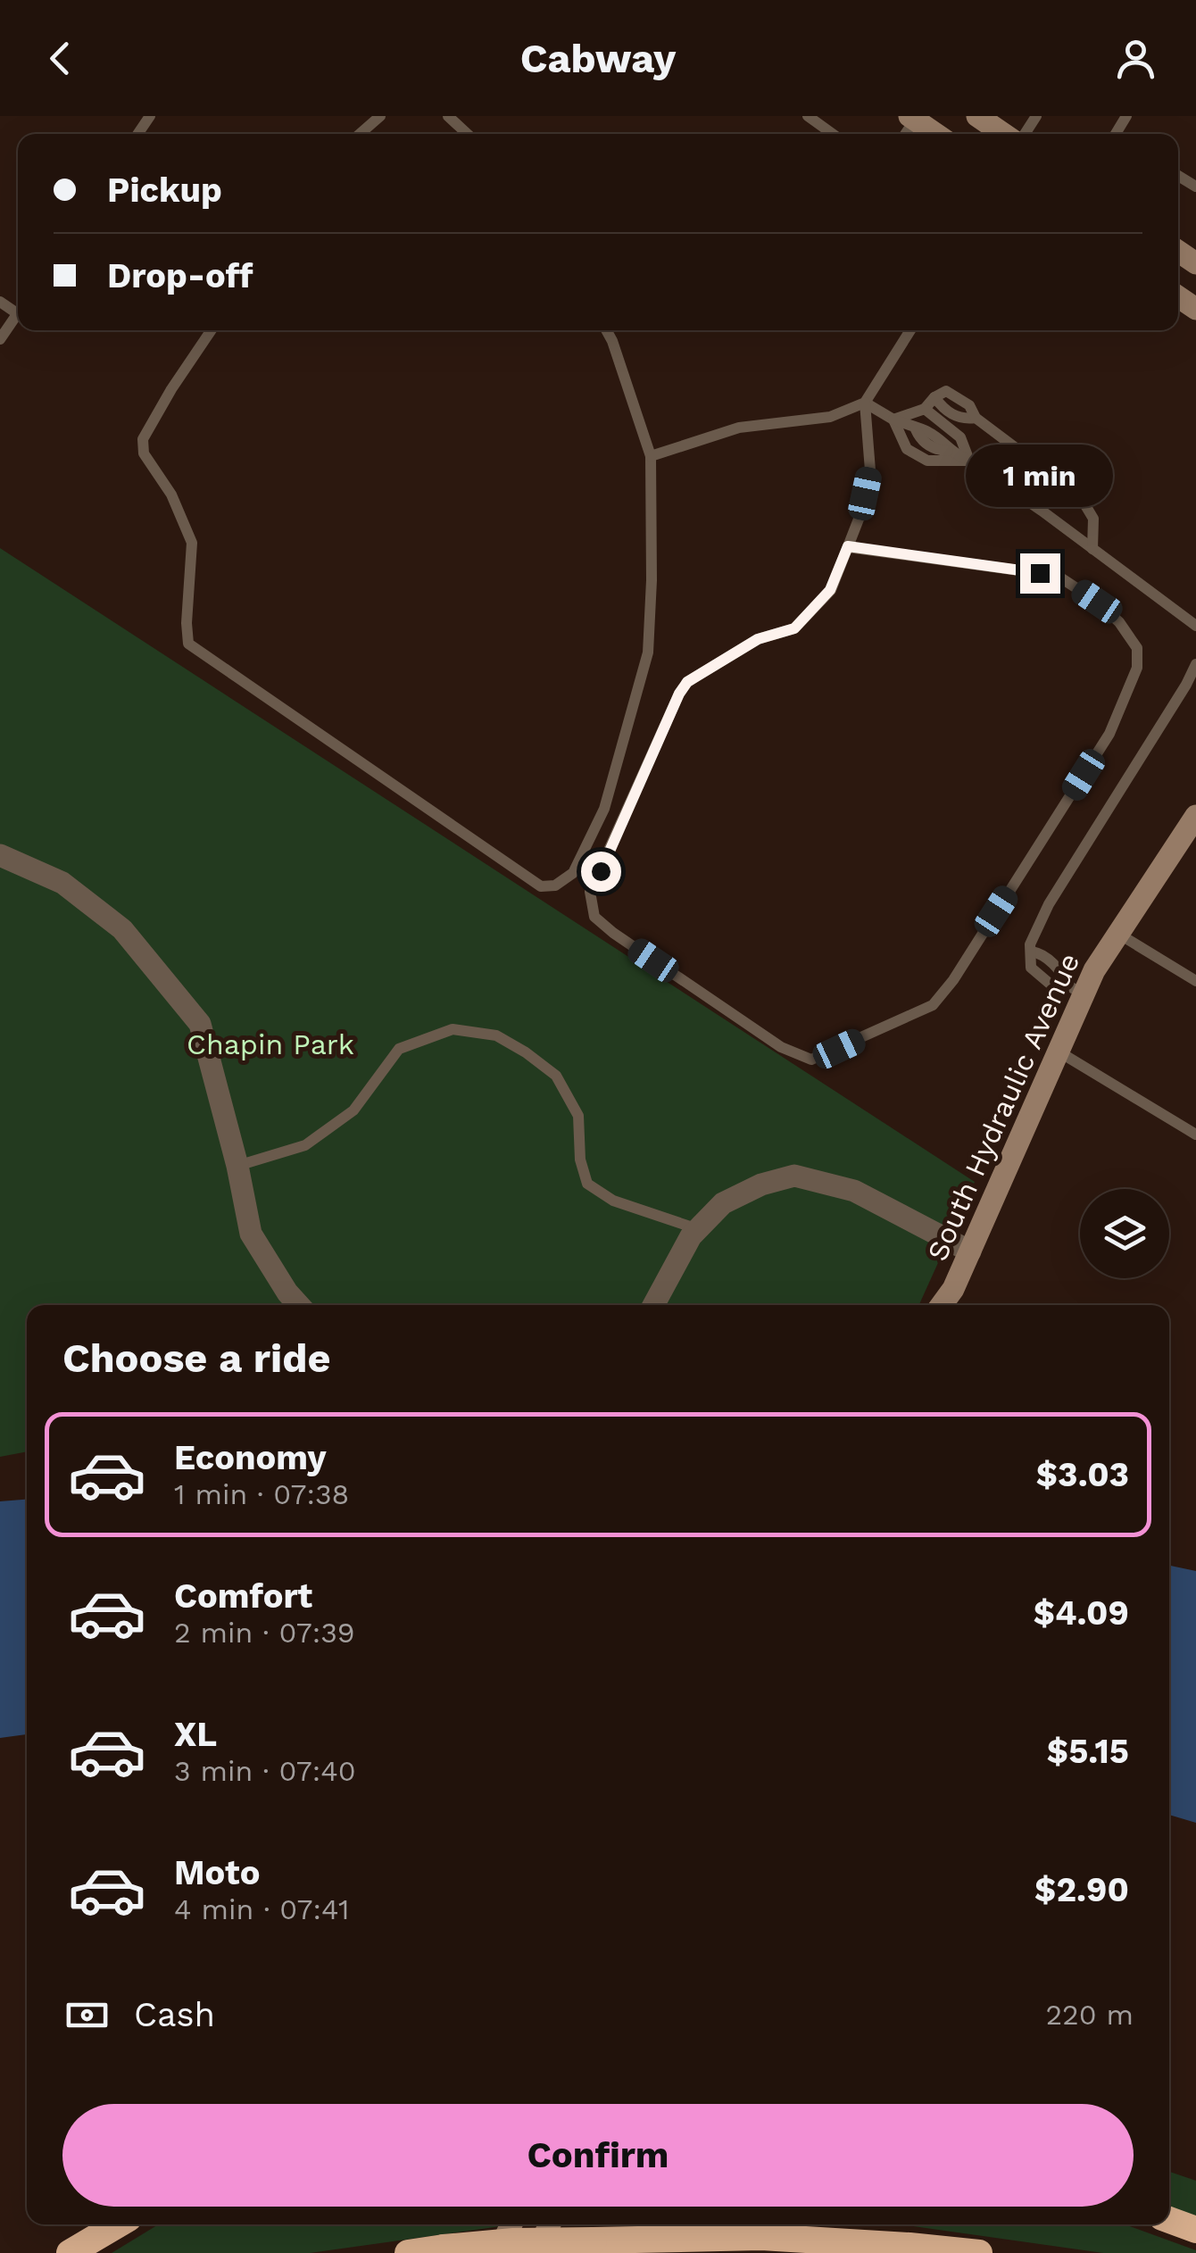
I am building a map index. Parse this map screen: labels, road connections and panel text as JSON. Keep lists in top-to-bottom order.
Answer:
{
  "streets": {
    "street": ["South Hydraulic Avenue"]
  },
  "parks": ["Chapin Park"],
  "page": {
    "header": "Cabway",
    "banner": ["Pickup", "Drop-off"],
    "bubble": "1 min",
    "heading": "Choose a ride",
    "list": [
      {
        "name": "Economy",
        "note": "1 min · 07:38",
        "value": "$3.03"
      },
      {
        "name": "Comfort",
        "note": "2 min · 07:39",
        "value": "$4.09"
      },
      {
        "name": "XL",
        "note": "3 min · 07:40",
        "value": "$5.15"
      },
      {
        "name": "Moto",
        "note": "4 min · 07:41",
        "value": "$2.90"
      }
    ],
    "pay": ["Cash", "220 m"],
    "buttons": "Confirm"
  }
}
